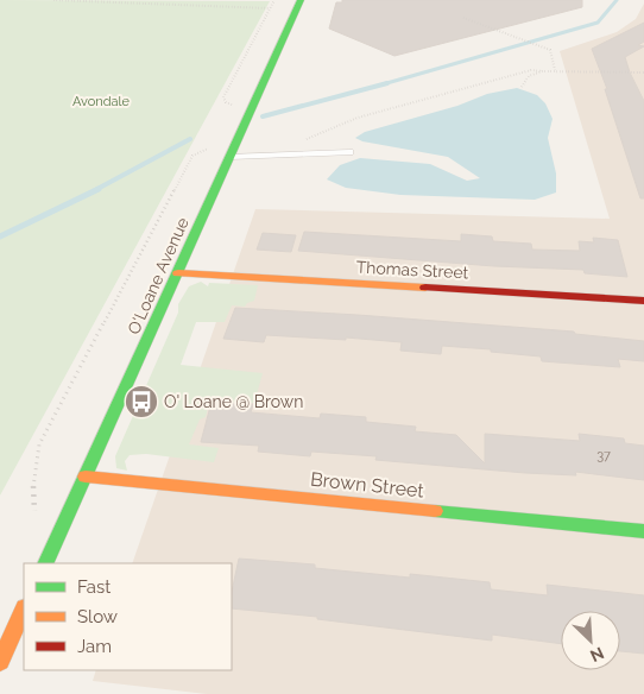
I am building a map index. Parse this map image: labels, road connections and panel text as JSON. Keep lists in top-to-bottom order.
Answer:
{
  "streets": {
    "street": ["Thomas Street", "O'Loane Avenue", "Brown Street"]
  },
  "crossings": [
    ["Thomas Street", "O'Loane Avenue"],
    ["O'Loane Avenue", "Brown Street"]
  ],
  "parks": ["Avondale"],
  "places": {
    "bus stop": ["O' Loane @ Brown"]
  },
  "house_numbers": ["37"],
  "legend": ["Fast", "Slow", "Jam"],
  "north": "bottom right"
}
